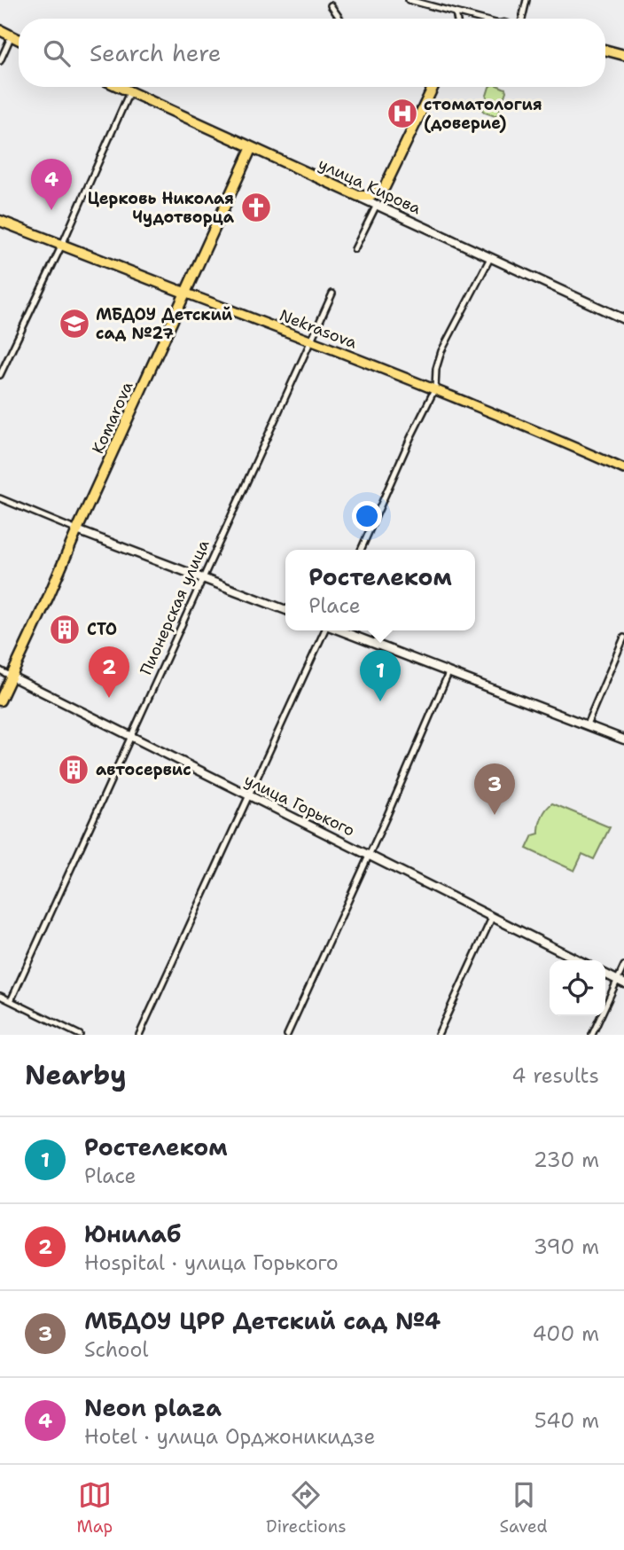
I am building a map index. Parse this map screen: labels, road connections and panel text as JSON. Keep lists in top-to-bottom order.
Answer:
{
  "streets": {
    "highway": ["улица Кирова", "Nekrasova", "Komarova"],
    "main road": ["улица Горького"],
    "street": ["Пионерская улица"]
  },
  "crossings": [
    ["улица Кирова", "Komarova"],
    ["Nekrasova", "Komarova"],
    ["Nekrasova", "Пионерская улица"],
    ["Komarova", "улица Горького"],
    ["Пионерская улица", "улица Горького"]
  ],
  "places": {
    "hospital": ["стоматология (доверие)"],
    "church": ["Церковь Николая Чудотворца"],
    "school or university": ["МБДОУ Детский сад №27"],
    "building": ["СТО", "автосервис"]
  },
  "page": {
    "search": "Search here",
    "pins": [
      "4",
      "2",
      "1",
      "3"
    ],
    "popup": ["Ростелеком", "Place"],
    "heading": ["Nearby", "4 results"],
    "list": [
      {
        "mark": "1",
        "name": "Ростелеком",
        "note": "Place",
        "value": "230 m"
      },
      {
        "mark": "2",
        "name": "Юнилаб",
        "note": "Hospital · улица Горького",
        "value": "390 m"
      },
      {
        "mark": "3",
        "name": "МБДОУ ЦРР Детский сад №4",
        "note": "School",
        "value": "400 m"
      },
      {
        "mark": "4",
        "name": "Neon plaza",
        "note": "Hotel · улица Орджоникидзе",
        "value": "540 m"
      }
    ],
    "nav": ["Map", "Directions", "Saved"]
  }
}
